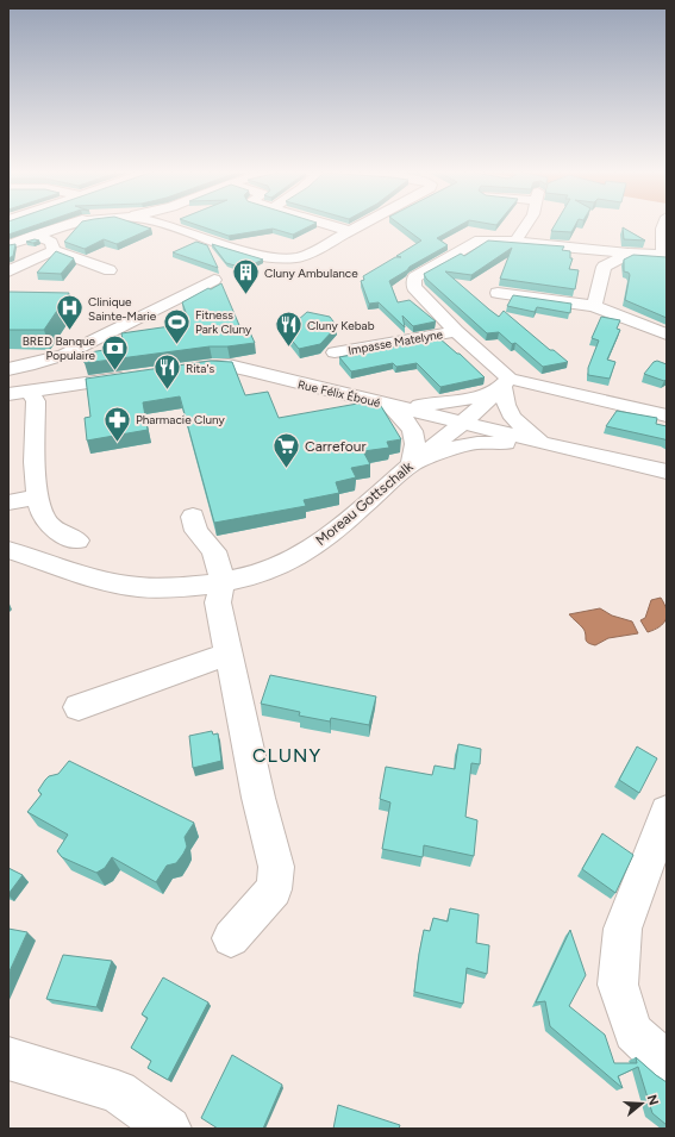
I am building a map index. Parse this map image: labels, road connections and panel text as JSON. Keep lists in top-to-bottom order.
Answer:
{
  "streets": {
    "street": ["Impasse Matelyne", "Rue Félix Éboué", "Moreau Gottschalk"]
  },
  "crossings": [
    ["Rue Félix Éboué", "Moreau Gottschalk"]
  ],
  "districts": ["CLUNY"],
  "places": {
    "building": ["Cluny Ambulance"],
    "hospital": ["Clinique Sainte-Marie"],
    "sports": ["Fitness Park Cluny"],
    "restaurant": ["Cluny Kebab", "Rita's"],
    "bank": ["BRED Banque Populaire"],
    "pharmacy": ["Pharmacie Cluny"],
    "supermarket": ["Carrefour"]
  },
  "north": "right"
}
